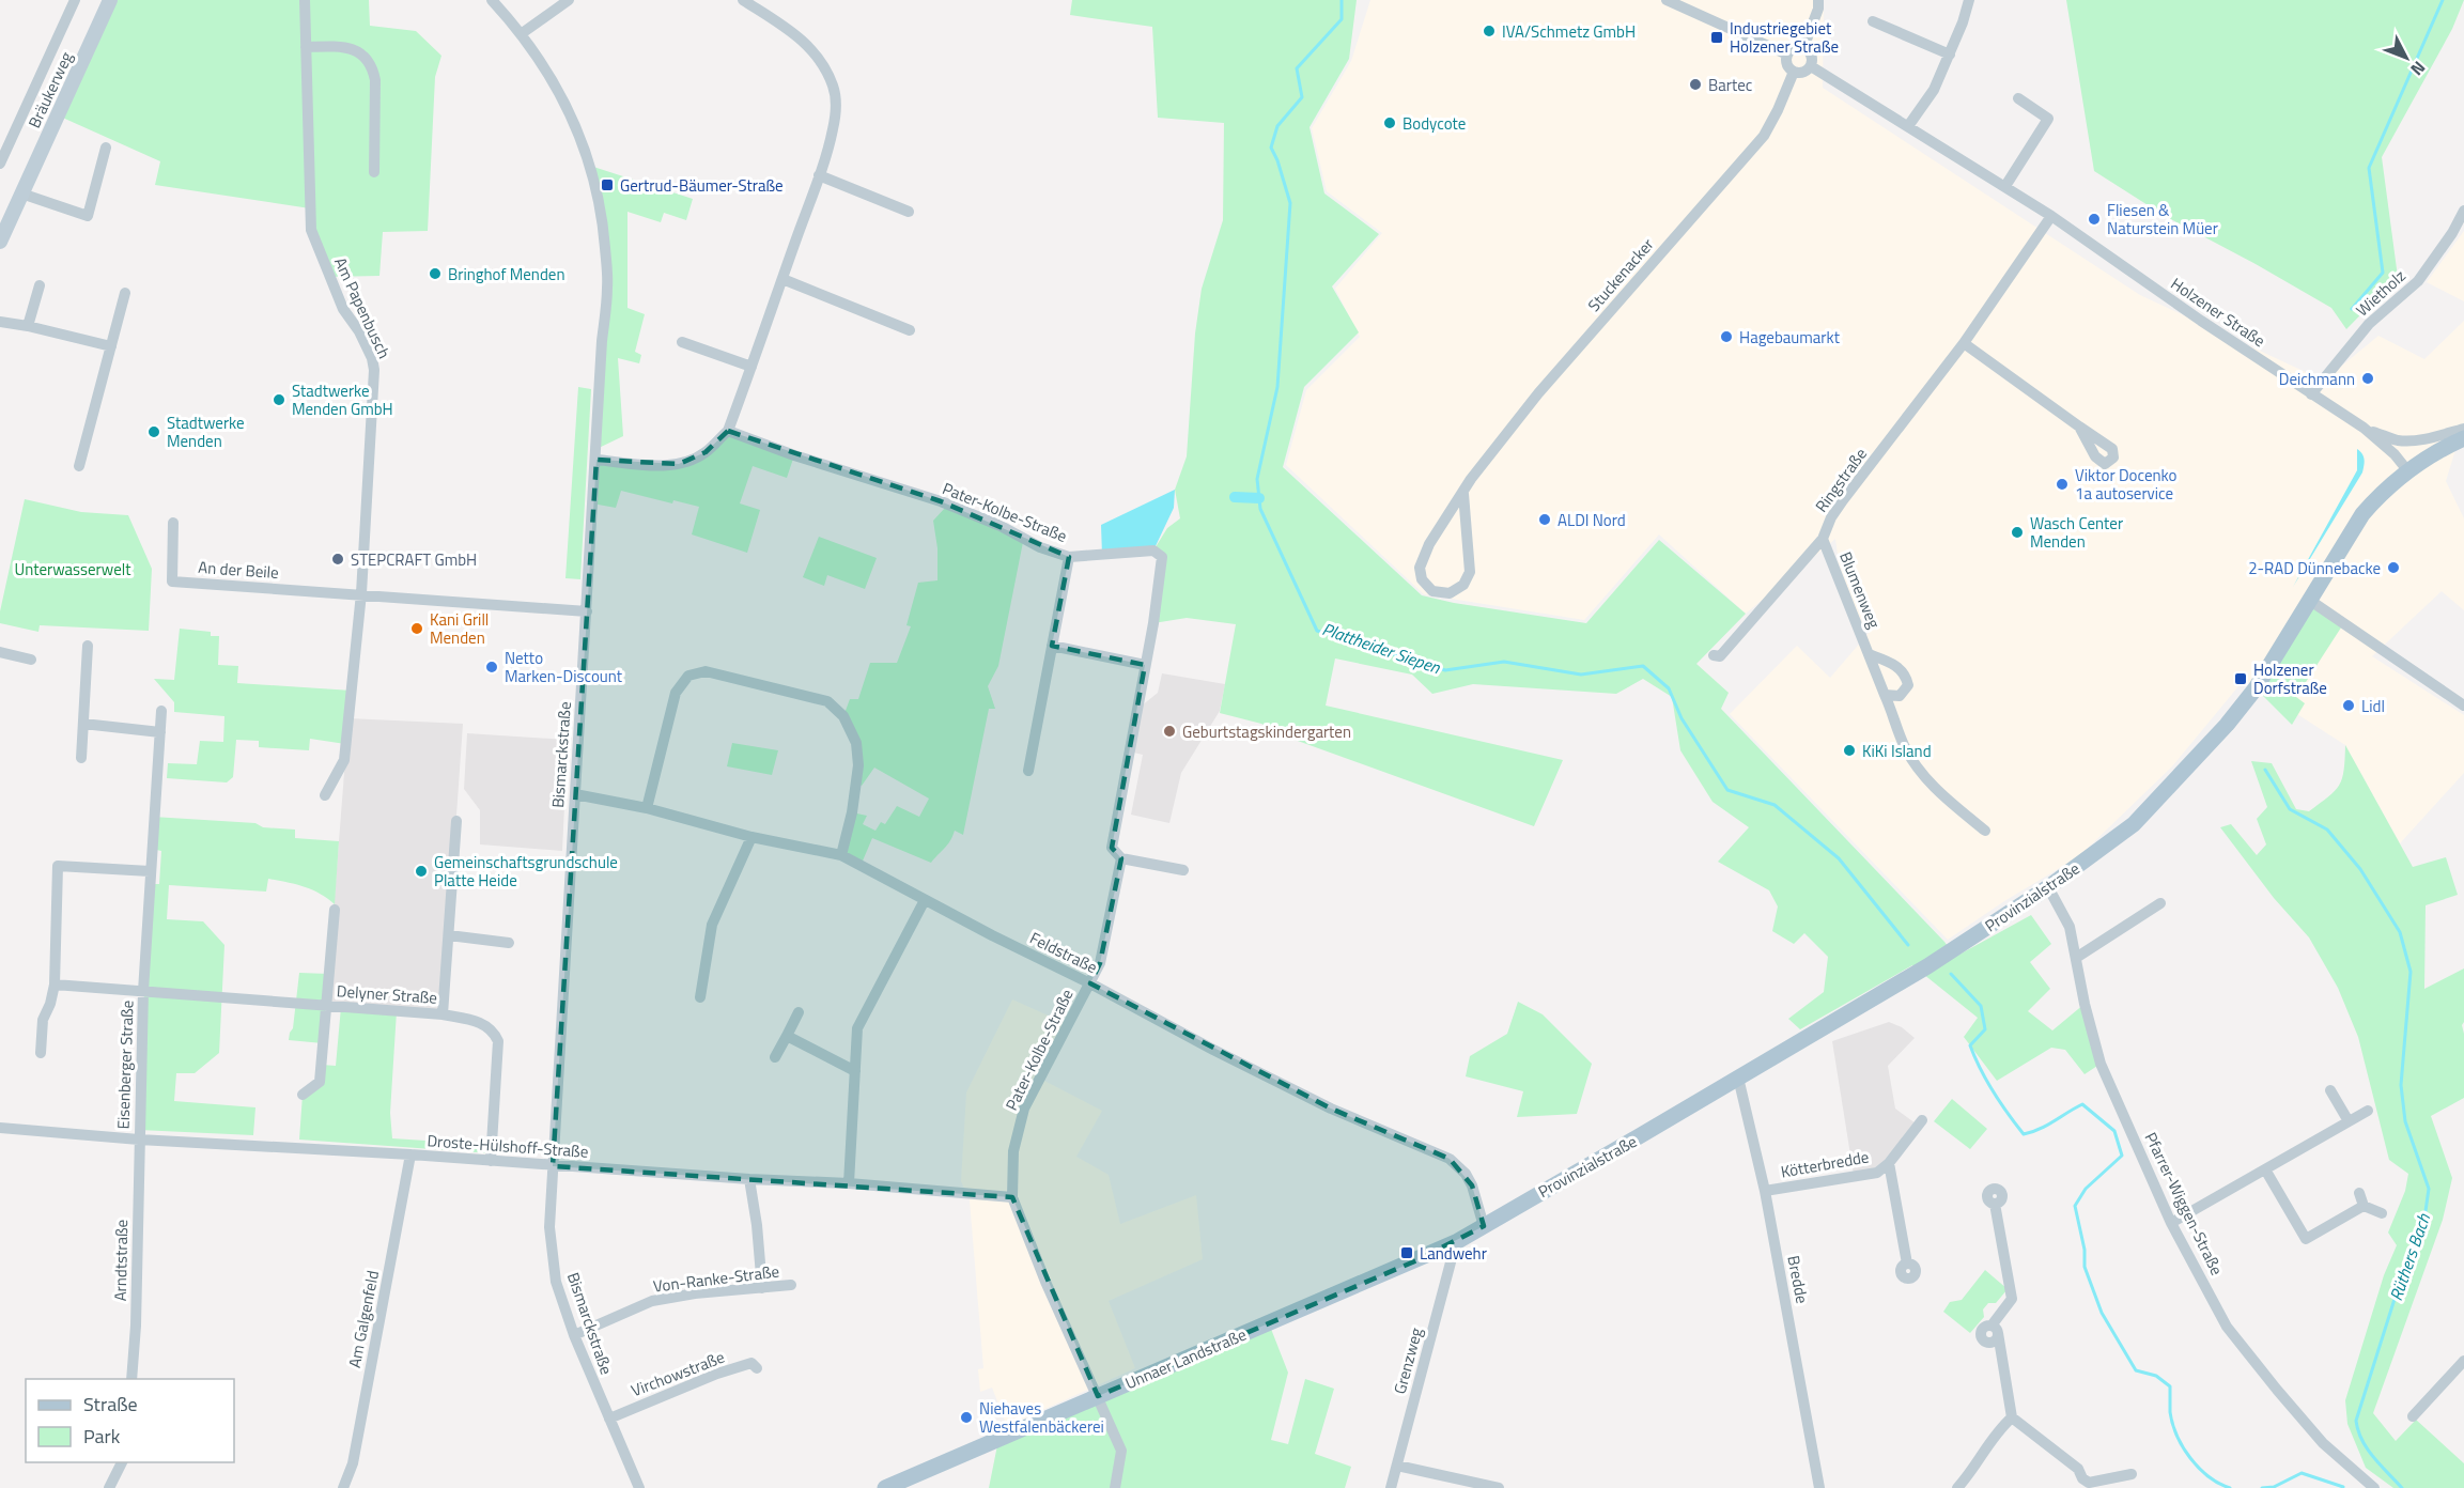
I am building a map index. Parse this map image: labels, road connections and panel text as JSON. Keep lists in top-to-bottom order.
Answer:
{
  "streets": {
    "main road": ["Bräukerweg", "Provinzialstraße", "Unnaer Landstraße"],
    "street": [
      "Stuckenacker",
      "Wietholz",
      "Am Papenbusch",
      "Holzener Straße",
      "Ringstraße",
      "Pater-Kolbe-Straße",
      "An der Beile",
      "Blumenweg",
      "Bismarckstraße",
      "Feldstraße",
      "Delyner Straße",
      "Eisenberger Straße",
      "Droste-Hülshoff-Straße",
      "Kötterbredde",
      "Pfarrer-Wiggen-Straße",
      "Arndtstraße",
      "Von-Ranke-Straße",
      "Bredde",
      "Am Galgenfeld",
      "Grenzweg",
      "Virchowstraße"
    ]
  },
  "crossings": [
    ["Stuckenacker", "Holzener Straße"],
    ["Wietholz", "Holzener Straße"],
    ["Am Papenbusch", "An der Beile"],
    ["Holzener Straße", "Ringstraße"],
    ["Holzener Straße", "Provinzialstraße"],
    ["Ringstraße", "Blumenweg"],
    ["Pater-Kolbe-Straße", "Feldstraße"],
    ["Pater-Kolbe-Straße", "Droste-Hülshoff-Straße"],
    ["Pater-Kolbe-Straße", "Unnaer Landstraße"],
    ["Bismarckstraße", "Feldstraße"],
    ["Bismarckstraße", "Droste-Hülshoff-Straße"],
    ["Bismarckstraße", "Von-Ranke-Straße"],
    ["Bismarckstraße", "Virchowstraße"],
    ["Provinzialstraße", "Feldstraße"],
    ["Provinzialstraße", "Pfarrer-Wiggen-Straße"],
    ["Provinzialstraße", "Bredde"],
    ["Provinzialstraße", "Unnaer Landstraße"],
    ["Feldstraße", "Unnaer Landstraße"],
    ["Delyner Straße", "Eisenberger Straße"],
    ["Delyner Straße", "Droste-Hülshoff-Straße"],
    ["Eisenberger Straße", "Droste-Hülshoff-Straße"],
    ["Eisenberger Straße", "Arndtstraße"],
    ["Droste-Hülshoff-Straße", "Arndtstraße"],
    ["Droste-Hülshoff-Straße", "Am Galgenfeld"],
    ["Kötterbredde", "Bredde"],
    ["Unnaer Landstraße", "Grenzweg"]
  ],
  "water": ["Plattheider Siepen", "Rüthers Bach"],
  "parks": ["Unterwasserwelt"],
  "places": {
    "other": [
      "IVA/Schmetz GmbH",
      "Bartec",
      "Bodycote",
      "Fliesen & Naturstein Müer",
      "Bringhof Menden",
      "Hagebaumarkt",
      "Deichmann",
      "Stadtwerke Menden GmbH",
      "Stadtwerke Menden",
      "Viktor Docenko 1a autoservice",
      "ALDI Nord",
      "Wasch Center Menden",
      "STEPCRAFT GmbH",
      "2-RAD Dünnebacke",
      "Kani Grill Menden",
      "Netto Marken-Discount",
      "Lidl",
      "Geburtstagskindergarten",
      "KiKi Island",
      "Gemeinschaftsgrundschule Platte Heide",
      "Niehaves Westfalenbäckerei"
    ],
    "transit": [
      "Industriegebiet Holzener Straße",
      "Gertrud-Bäumer-Straße",
      "Holzener Dorfstraße",
      "Landwehr"
    ]
  },
  "legend": ["Straße", "Park"],
  "north": "bottom right"
}
